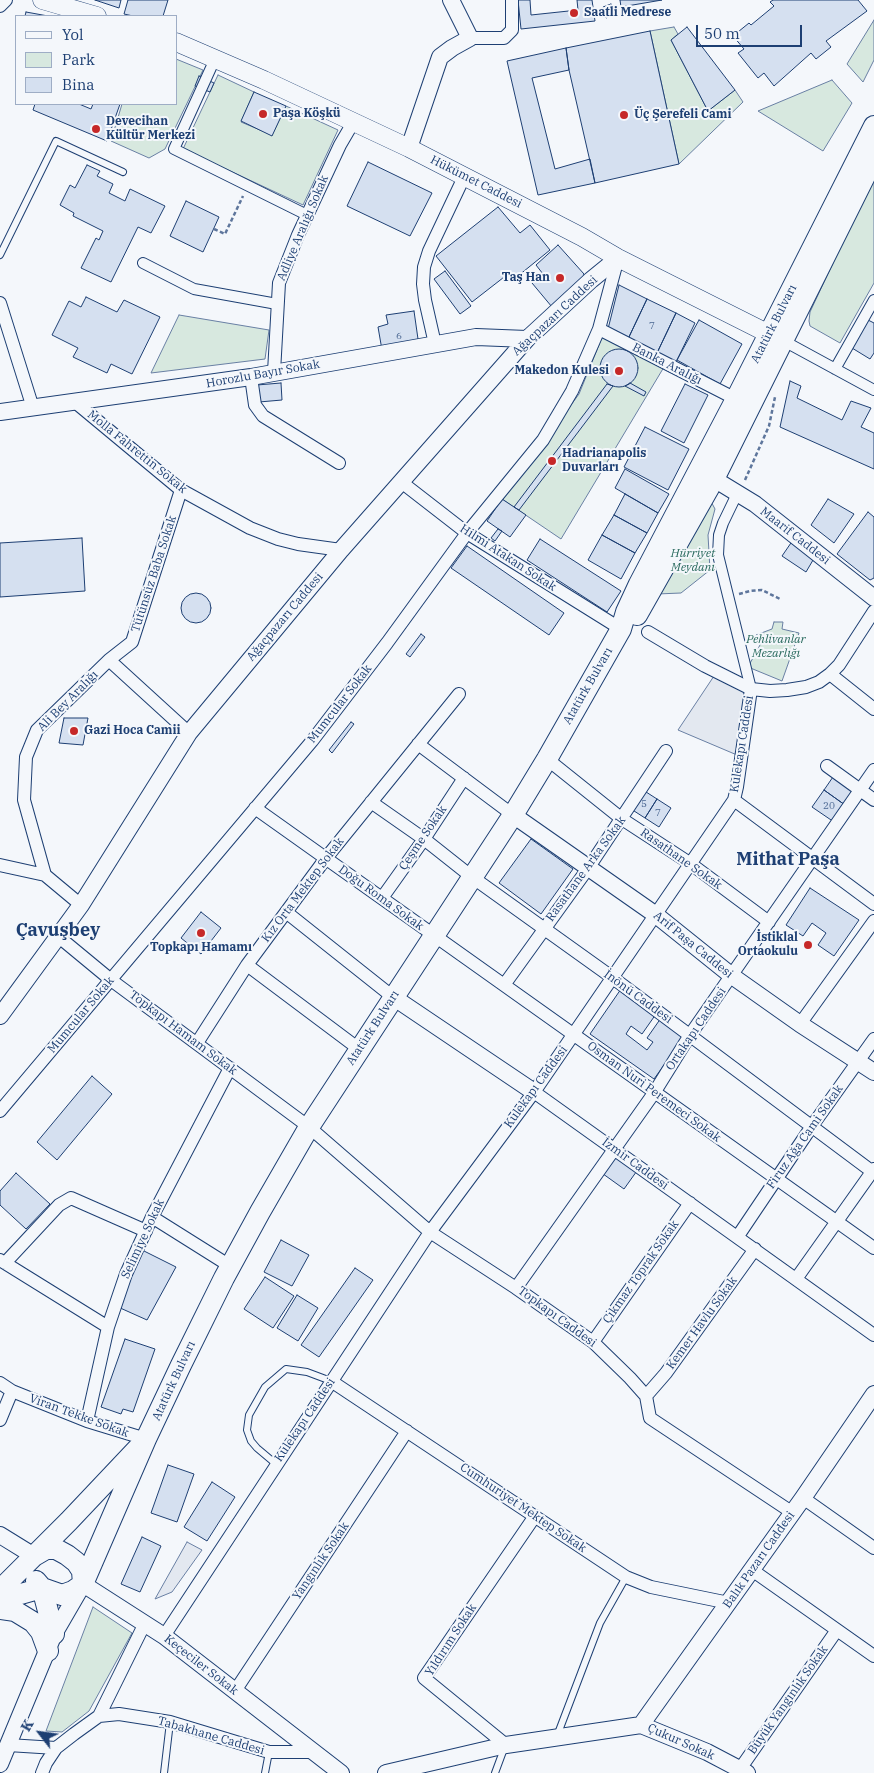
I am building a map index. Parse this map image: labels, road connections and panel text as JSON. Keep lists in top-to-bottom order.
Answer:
{
  "streets": {
    "main road": ["Hükümet Caddesi", "Atatürk Bulvarı"],
    "street": [
      "Adliye Aralığı Sokak",
      "Ağaçpazarı Caddesi",
      "Banka Aralığı",
      "Horozlu Bayır Sokak",
      "Molla Fahrettin Sokak",
      "Maarif Caddesi",
      "Hilmi Atakan Sokak",
      "Tütünsüz Baba Sokak",
      "Ali Bey Aralığı",
      "Mumcular Sokak",
      "Kulekapı Caddesi",
      "Çeşme Sokak",
      "Rasathane Sokak",
      "Rasathane Arka Sokak",
      "Kız Orta Mektep Sokak",
      "Doğu Roma Sokak",
      "Arif Paşa Caddesi",
      "İnönü Caddesi",
      "Ortakapı Caddesi",
      "Topkapı Hamam Sokak",
      "Osman Nuri Peremeci Sokak",
      "Firuz Ağa Cami Sokak",
      "İzmir Caddesi",
      "Selimiye Sokak",
      "Çıkmaz Toprak Sokak",
      "Topkapı Caddesi",
      "Kemer Havlu Sokak",
      "Viran Tekke Sokak",
      "Cumhuriyet Mektep Sokak",
      "Balık Pazarı Caddesi",
      "Yangınlık Sokak",
      "Yıldırım Sokak",
      "Keçeciler Sokak",
      "Büyük Yangınlık Sokak",
      "Tabakhane Caddesi",
      "Çukur Sokak"
    ]
  },
  "crossings": [
    ["Hükümet Caddesi", "Adliye Aralığı Sokak"],
    ["Hükümet Caddesi", "Ağaçpazarı Caddesi"],
    ["Hükümet Caddesi", "Atatürk Bulvarı"],
    ["Hükümet Caddesi", "Mumcular Sokak"],
    ["Adliye Aralığı Sokak", "Horozlu Bayır Sokak"],
    ["Ağaçpazarı Caddesi", "Horozlu Bayır Sokak"],
    ["Ağaçpazarı Caddesi", "Molla Fahrettin Sokak"],
    ["Ağaçpazarı Caddesi", "Hilmi Atakan Sokak"],
    ["Ağaçpazarı Caddesi", "Mumcular Sokak"],
    ["Ağaçpazarı Caddesi", "Topkapı Hamam Sokak"],
    ["Atatürk Bulvarı", "Banka Aralığı"],
    ["Atatürk Bulvarı", "Maarif Caddesi"],
    ["Atatürk Bulvarı", "Hilmi Atakan Sokak"],
    ["Atatürk Bulvarı", "Rasathane Sokak"],
    ["Atatürk Bulvarı", "Doğu Roma Sokak"],
    ["Atatürk Bulvarı", "Arif Paşa Caddesi"],
    ["Atatürk Bulvarı", "İnönü Caddesi"],
    ["Atatürk Bulvarı", "Topkapı Hamam Sokak"],
    ["Atatürk Bulvarı", "Osman Nuri Peremeci Sokak"],
    ["Atatürk Bulvarı", "İzmir Caddesi"],
    ["Atatürk Bulvarı", "Topkapı Caddesi"],
    ["Atatürk Bulvarı", "Viran Tekke Sokak"],
    ["Atatürk Bulvarı", "Keçeciler Sokak"],
    ["Banka Aralığı", "Mumcular Sokak"],
    ["Horozlu Bayır Sokak", "Molla Fahrettin Sokak"],
    ["Molla Fahrettin Sokak", "Tütünsüz Baba Sokak"],
    ["Maarif Caddesi", "Kulekapı Caddesi"],
    ["Hilmi Atakan Sokak", "Mumcular Sokak"],
    ["Tütünsüz Baba Sokak", "Ali Bey Aralığı"],
    ["Mumcular Sokak", "Doğu Roma Sokak"],
    ["Mumcular Sokak", "Topkapı Hamam Sokak"],
    ["Kulekapı Caddesi", "Rasathane Sokak"],
    ["Kulekapı Caddesi", "Arif Paşa Caddesi"],
    ["Kulekapı Caddesi", "İnönü Caddesi"],
    ["Kulekapı Caddesi", "Osman Nuri Peremeci Sokak"],
    ["Kulekapı Caddesi", "İzmir Caddesi"],
    ["Kulekapı Caddesi", "Topkapı Caddesi"],
    ["Kulekapı Caddesi", "Cumhuriyet Mektep Sokak"],
    ["Kulekapı Caddesi", "Keçeciler Sokak"],
    ["Çeşme Sokak", "Doğu Roma Sokak"],
    ["Çeşme Sokak", "İnönü Caddesi"],
    ["Rasathane Sokak", "Rasathane Arka Sokak"],
    ["Rasathane Sokak", "Ortakapı Caddesi"],
    ["Rasathane Arka Sokak", "Arif Paşa Caddesi"],
    ["Rasathane Arka Sokak", "İnönü Caddesi"],
    ["Rasathane Arka Sokak", "Osman Nuri Peremeci Sokak"],
    ["Kız Orta Mektep Sokak", "Doğu Roma Sokak"],
    ["Kız Orta Mektep Sokak", "İnönü Caddesi"],
    ["Kız Orta Mektep Sokak", "Topkapı Hamam Sokak"],
    ["Doğu Roma Sokak", "Osman Nuri Peremeci Sokak"],
    ["Arif Paşa Caddesi", "Ortakapı Caddesi"],
    ["Arif Paşa Caddesi", "Firuz Ağa Cami Sokak"],
    ["İnönü Caddesi", "Ortakapı Caddesi"],
    ["İnönü Caddesi", "Firuz Ağa Cami Sokak"],
    ["Ortakapı Caddesi", "Osman Nuri Peremeci Sokak"],
    ["Ortakapı Caddesi", "İzmir Caddesi"],
    ["Ortakapı Caddesi", "Topkapı Caddesi"],
    ["Topkapı Hamam Sokak", "Selimiye Sokak"],
    ["Topkapı Hamam Sokak", "Topkapı Caddesi"],
    ["Osman Nuri Peremeci Sokak", "Firuz Ağa Cami Sokak"],
    ["Firuz Ağa Cami Sokak", "İzmir Caddesi"],
    ["İzmir Caddesi", "Çıkmaz Toprak Sokak"],
    ["İzmir Caddesi", "Kemer Havlu Sokak"],
    ["Selimiye Sokak", "Viran Tekke Sokak"],
    ["Çıkmaz Toprak Sokak", "Topkapı Caddesi"],
    ["Topkapı Caddesi", "Kemer Havlu Sokak"],
    ["Topkapı Caddesi", "Balık Pazarı Caddesi"],
    ["Cumhuriyet Mektep Sokak", "Balık Pazarı Caddesi"],
    ["Cumhuriyet Mektep Sokak", "Yangınlık Sokak"],
    ["Cumhuriyet Mektep Sokak", "Yıldırım Sokak"],
    ["Balık Pazarı Caddesi", "Çukur Sokak"],
    ["Yangınlık Sokak", "Keçeciler Sokak"],
    ["Keçeciler Sokak", "Tabakhane Caddesi"],
    ["Büyük Yangınlık Sokak", "Çukur Sokak"]
  ],
  "districts": ["Mithat Paşa", "Çavuşbey"],
  "parks": ["Hürriyet Meydanı", "Pehlivanlar Mezarlığı"],
  "places": [
    "Saatli Medrese",
    "Paşa Köşkü",
    "Üç Şerefeli Cami",
    "Devecihan Kültür Merkezi",
    "Taş Han",
    "Makedon Kulesi",
    "Hadrianapolis Duvarları",
    "Gazi Hoca Camii",
    "Topkapı Hamamı",
    "İstiklal Ortaokulu"
  ],
  "house_numbers": [
    "7",
    "6",
    "5",
    "20",
    "7"
  ],
  "legend": ["Yol", "Park", "Bina"],
  "scale_bar": "50 m",
  "north": "top left"
}
